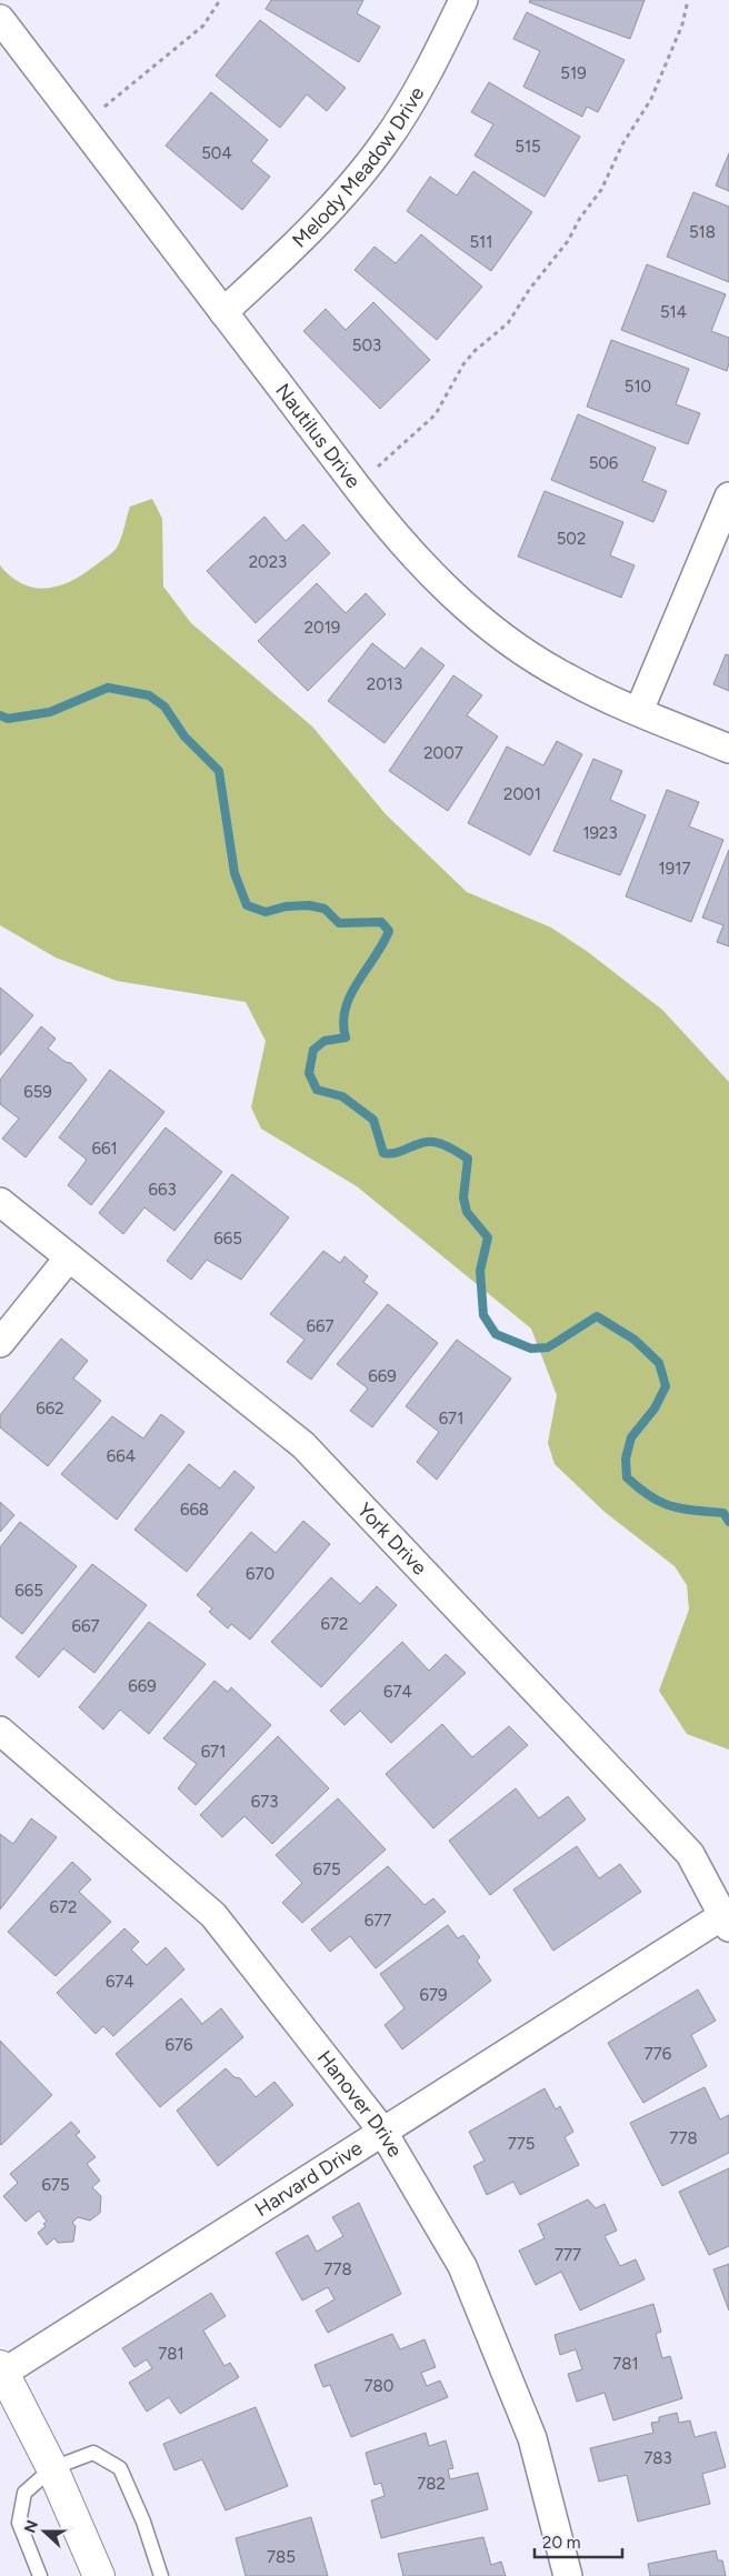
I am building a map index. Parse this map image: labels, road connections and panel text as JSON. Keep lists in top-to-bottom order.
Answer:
{
  "streets": {
    "street": [
      "Melody Meadow Drive",
      "Nautilus Drive",
      "York Drive",
      "Hanover Drive",
      "Harvard Drive"
    ]
  },
  "crossings": [
    ["Melody Meadow Drive", "Nautilus Drive"],
    ["York Drive", "Harvard Drive"],
    ["Hanover Drive", "Harvard Drive"]
  ],
  "house_numbers": [
    "519",
    "515",
    "504",
    "518",
    "511",
    "514",
    "503",
    "510",
    "506",
    "502",
    "2023",
    "2019",
    "2013",
    "2007",
    "2001",
    "1923",
    "1917",
    "659",
    "661",
    "663",
    "665",
    "667",
    "669",
    "662",
    "671",
    "664",
    "668",
    "670",
    "665",
    "672",
    "667",
    "669",
    "674",
    "671",
    "673",
    "675",
    "672",
    "677",
    "674",
    "679",
    "676",
    "776",
    "778",
    "775",
    "675",
    "777",
    "778",
    "781",
    "781",
    "780",
    "783",
    "782",
    "785"
  ],
  "scale_bar": "20 m",
  "north": "left"
}
